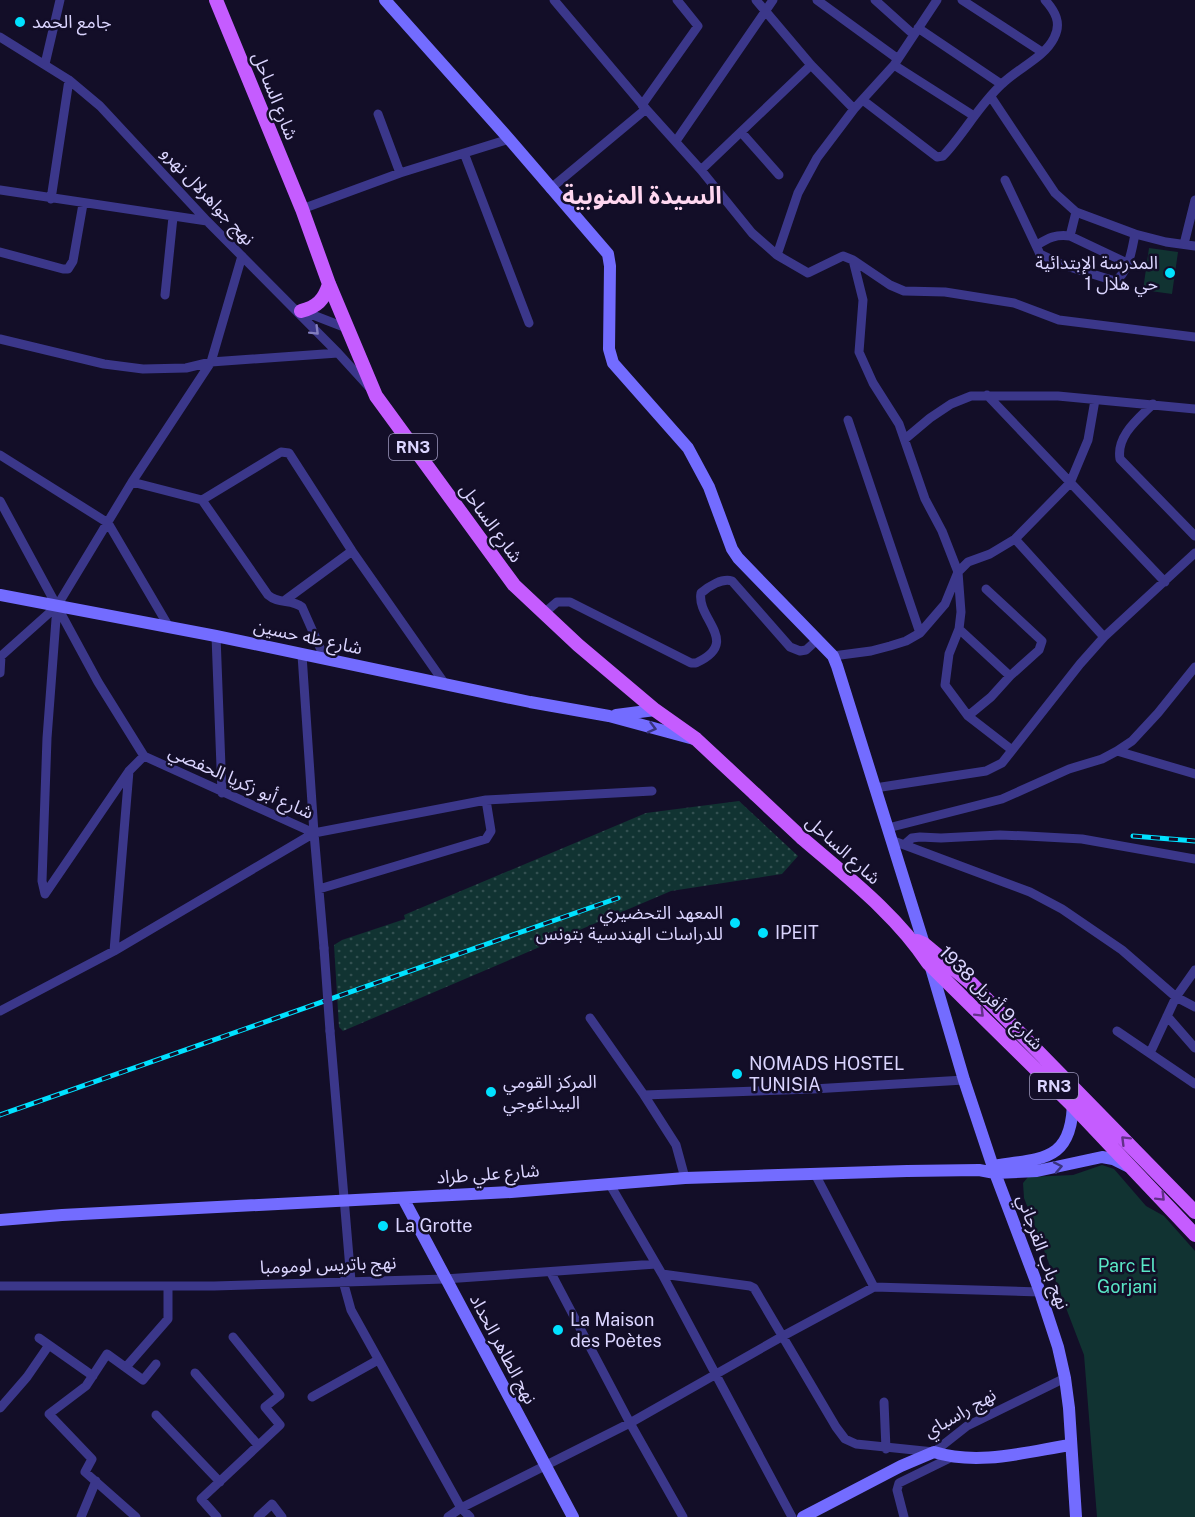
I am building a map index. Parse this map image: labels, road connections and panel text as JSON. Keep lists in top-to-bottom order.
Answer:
{
  "streets": {
    "main road": ["شارع الساحل", "RN3", "شارع 9 أفريل 1938"],
    "street": [
      "نهج جواهرلال نهرو",
      "شارع طه حسين",
      "شارع أبو زكريا الحفصي",
      "شارع علي طراد",
      "نهج باب القرجاني",
      "نهج باتريس لومومبا",
      "نهج الطاهر الحداد",
      "نهج راسباي"
    ]
  },
  "crossings": [
    ["شارع الساحل", "نهج جواهرلال نهرو"],
    ["شارع الساحل", "شارع 9 أفريل 1938"],
    ["شارع طه حسين", "شارع أبو زكريا الحفصي"],
    ["شارع أبو زكريا الحفصي", "شارع علي طراد"],
    ["شارع أبو زكريا الحفصي", "نهج باتريس لومومبا"],
    ["شارع 9 أفريل 1938", "شارع علي طراد"],
    ["شارع 9 أفريل 1938", "نهج باب القرجاني"],
    ["شارع علي طراد", "نهج باب القرجاني"],
    ["شارع علي طراد", "نهج الطاهر الحداد"],
    ["نهج باب القرجاني", "نهج راسباي"],
    ["نهج باتريس لومومبا", "نهج الطاهر الحداد"]
  ],
  "districts": ["السيدة المنوبية"],
  "parks": ["Parc El Gorjani"],
  "places": [
    "جامع الحمد",
    "المدرسة الإبتدائية حي هلال 1",
    "المعهد التحضيري للدراسات الهندسية بتونس",
    "IPEIT",
    "NOMADS HOSTEL TUNISIA",
    "المركز القومي البيداغوجي",
    "La Grotte",
    "La Maison des Poètes"
  ]
}
